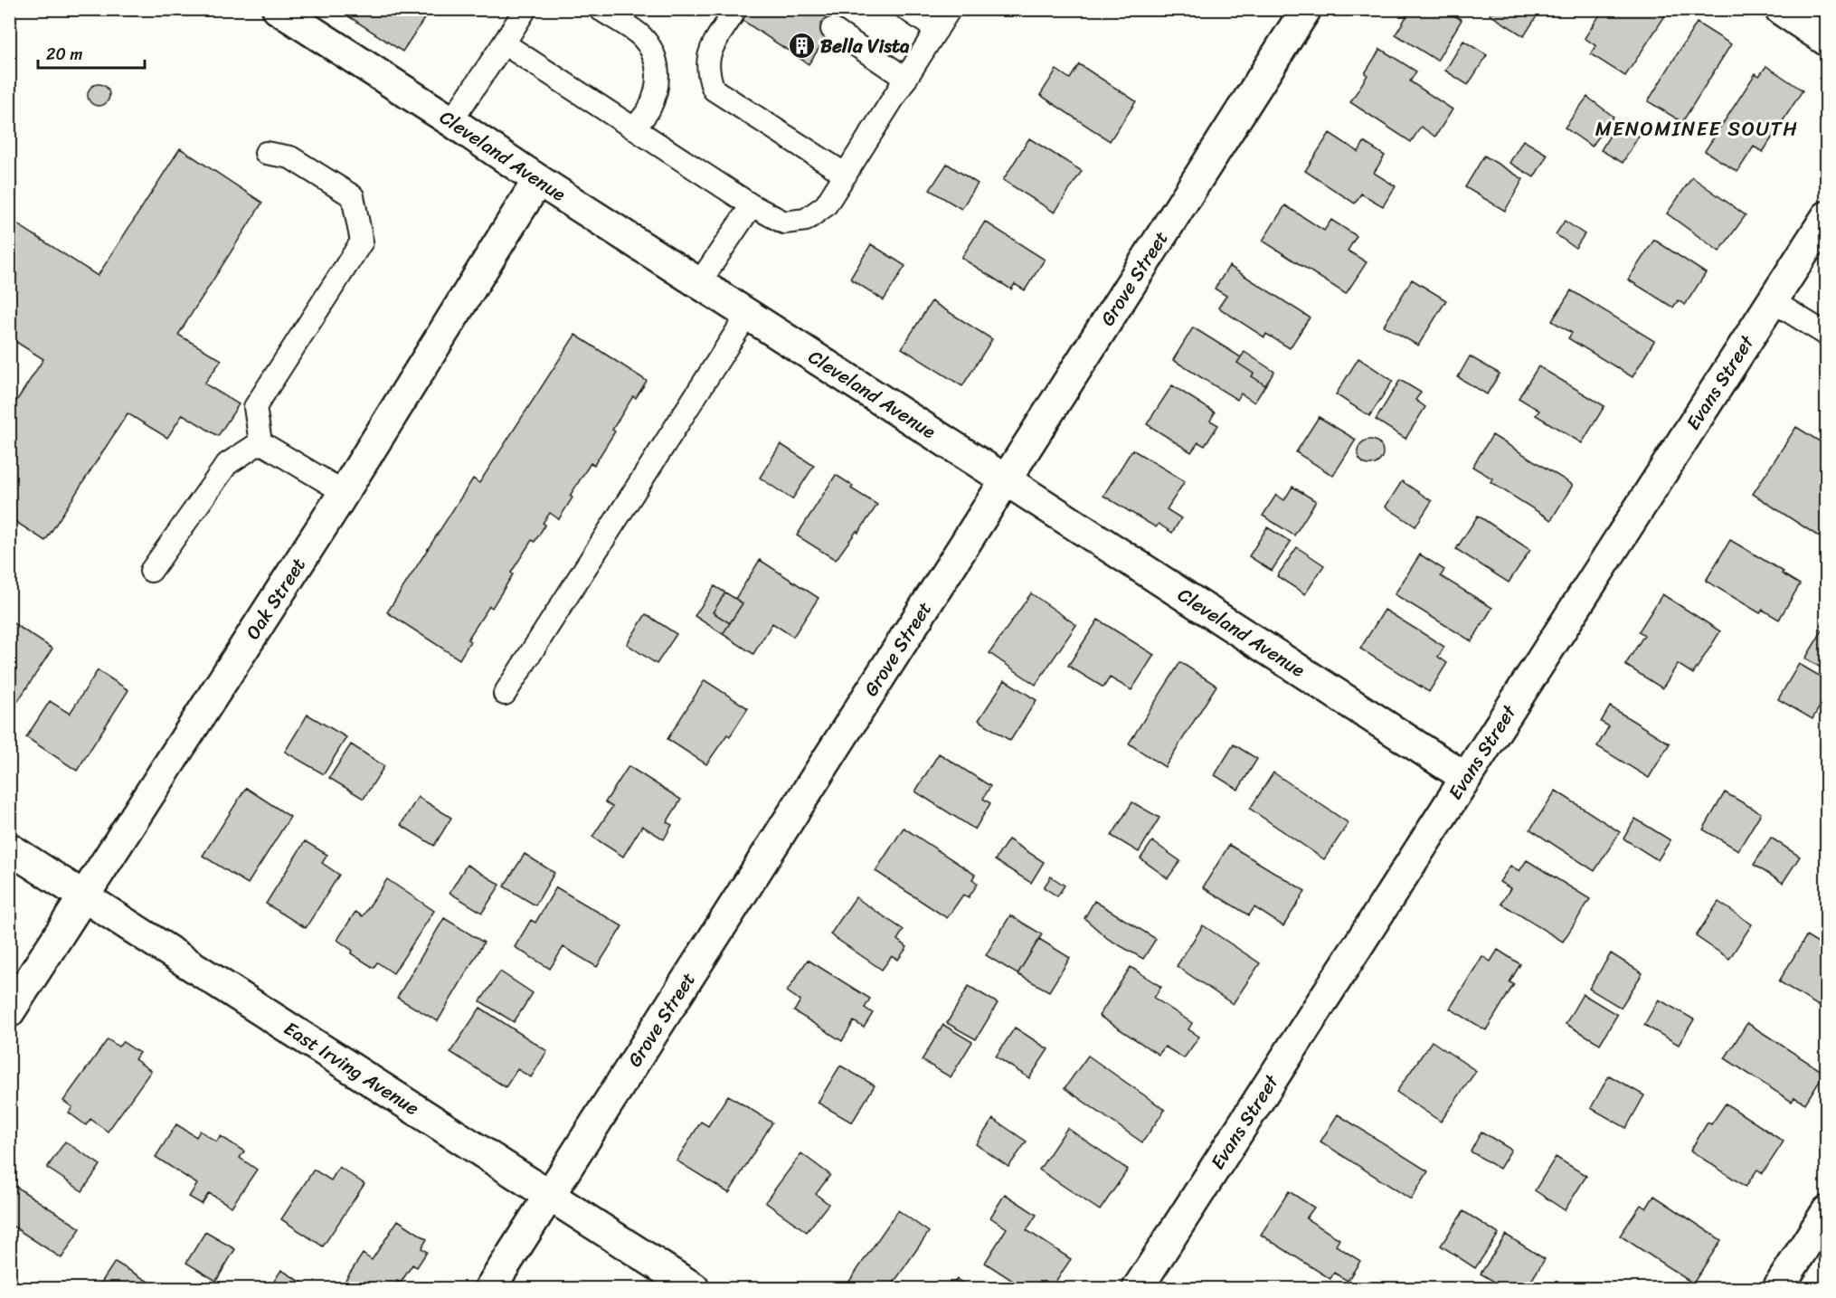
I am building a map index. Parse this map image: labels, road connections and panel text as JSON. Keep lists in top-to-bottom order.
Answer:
{
  "streets": {
    "street": [
      "Cleveland Avenue",
      "Grove Street",
      "Evans Street",
      "Oak Street",
      "East Irving Avenue"
    ]
  },
  "crossings": [
    ["Cleveland Avenue", "Grove Street"],
    ["Cleveland Avenue", "Evans Street"],
    ["Cleveland Avenue", "Oak Street"],
    ["Grove Street", "East Irving Avenue"],
    ["Oak Street", "East Irving Avenue"]
  ],
  "districts": ["MENOMINEE SOUTH"],
  "places": {
    "building": ["Bella Vista"]
  },
  "scale_bar": "20 m"
}
